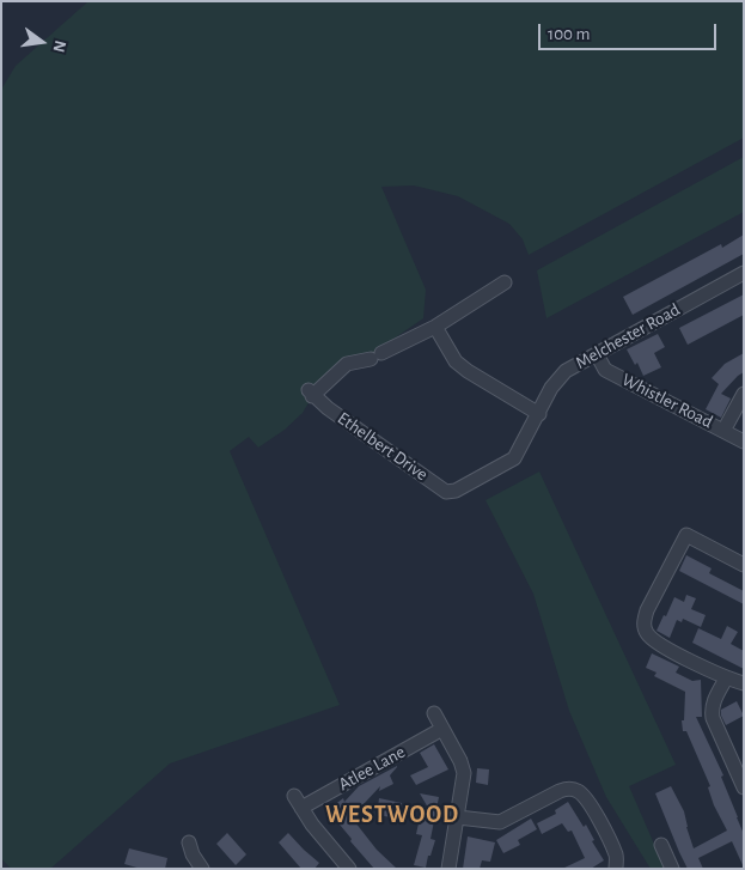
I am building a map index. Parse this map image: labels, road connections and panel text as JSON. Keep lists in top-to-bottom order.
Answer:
{
  "streets": {
    "street": [
      "Melchester Road",
      "Whistler Road",
      "Ethelbert Drive",
      "Atlee Lane"
    ]
  },
  "crossings": [
    ["Melchester Road", "Whistler Road"],
    ["Melchester Road", "Ethelbert Drive"]
  ],
  "districts": ["WESTWOOD"],
  "scale_bar": "100 m",
  "north": "right"
}
